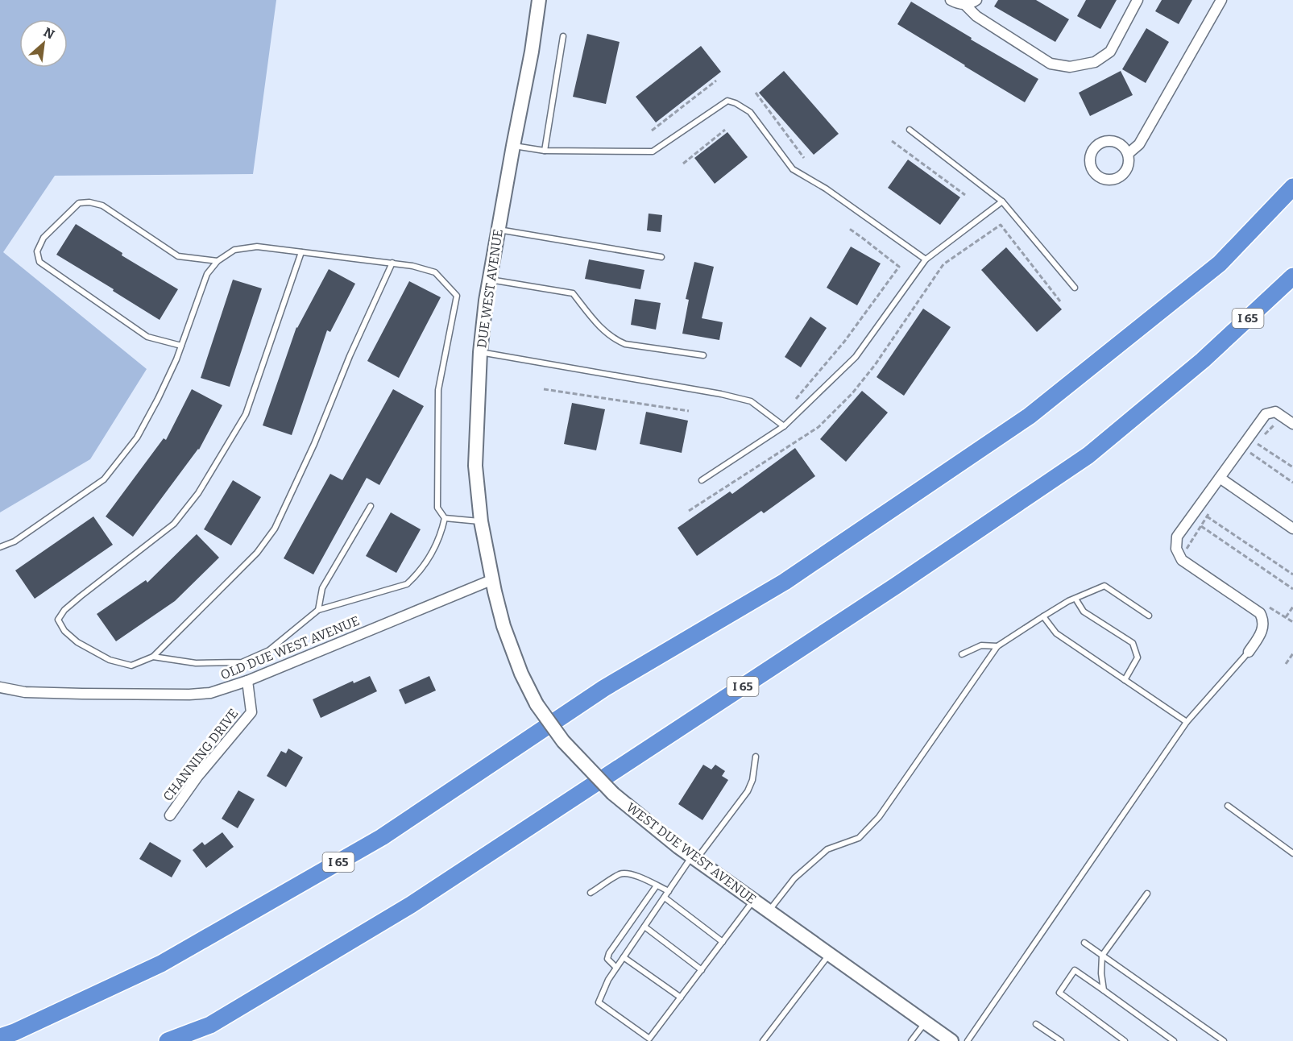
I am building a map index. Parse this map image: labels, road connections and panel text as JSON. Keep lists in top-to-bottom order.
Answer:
{
  "streets": {
    "highway": ["I 65"],
    "main road": ["DUE WEST AVENUE", "WEST DUE WEST AVENUE"],
    "street": ["OLD DUE WEST AVENUE", "CHANNING DRIVE"]
  },
  "crossings": [
    ["DUE WEST AVENUE", "OLD DUE WEST AVENUE"],
    ["DUE WEST AVENUE", "WEST DUE WEST AVENUE"],
    ["OLD DUE WEST AVENUE", "CHANNING DRIVE"],
    ["OLD DUE WEST AVENUE", "WEST DUE WEST AVENUE"]
  ],
  "north": "top right"
}
